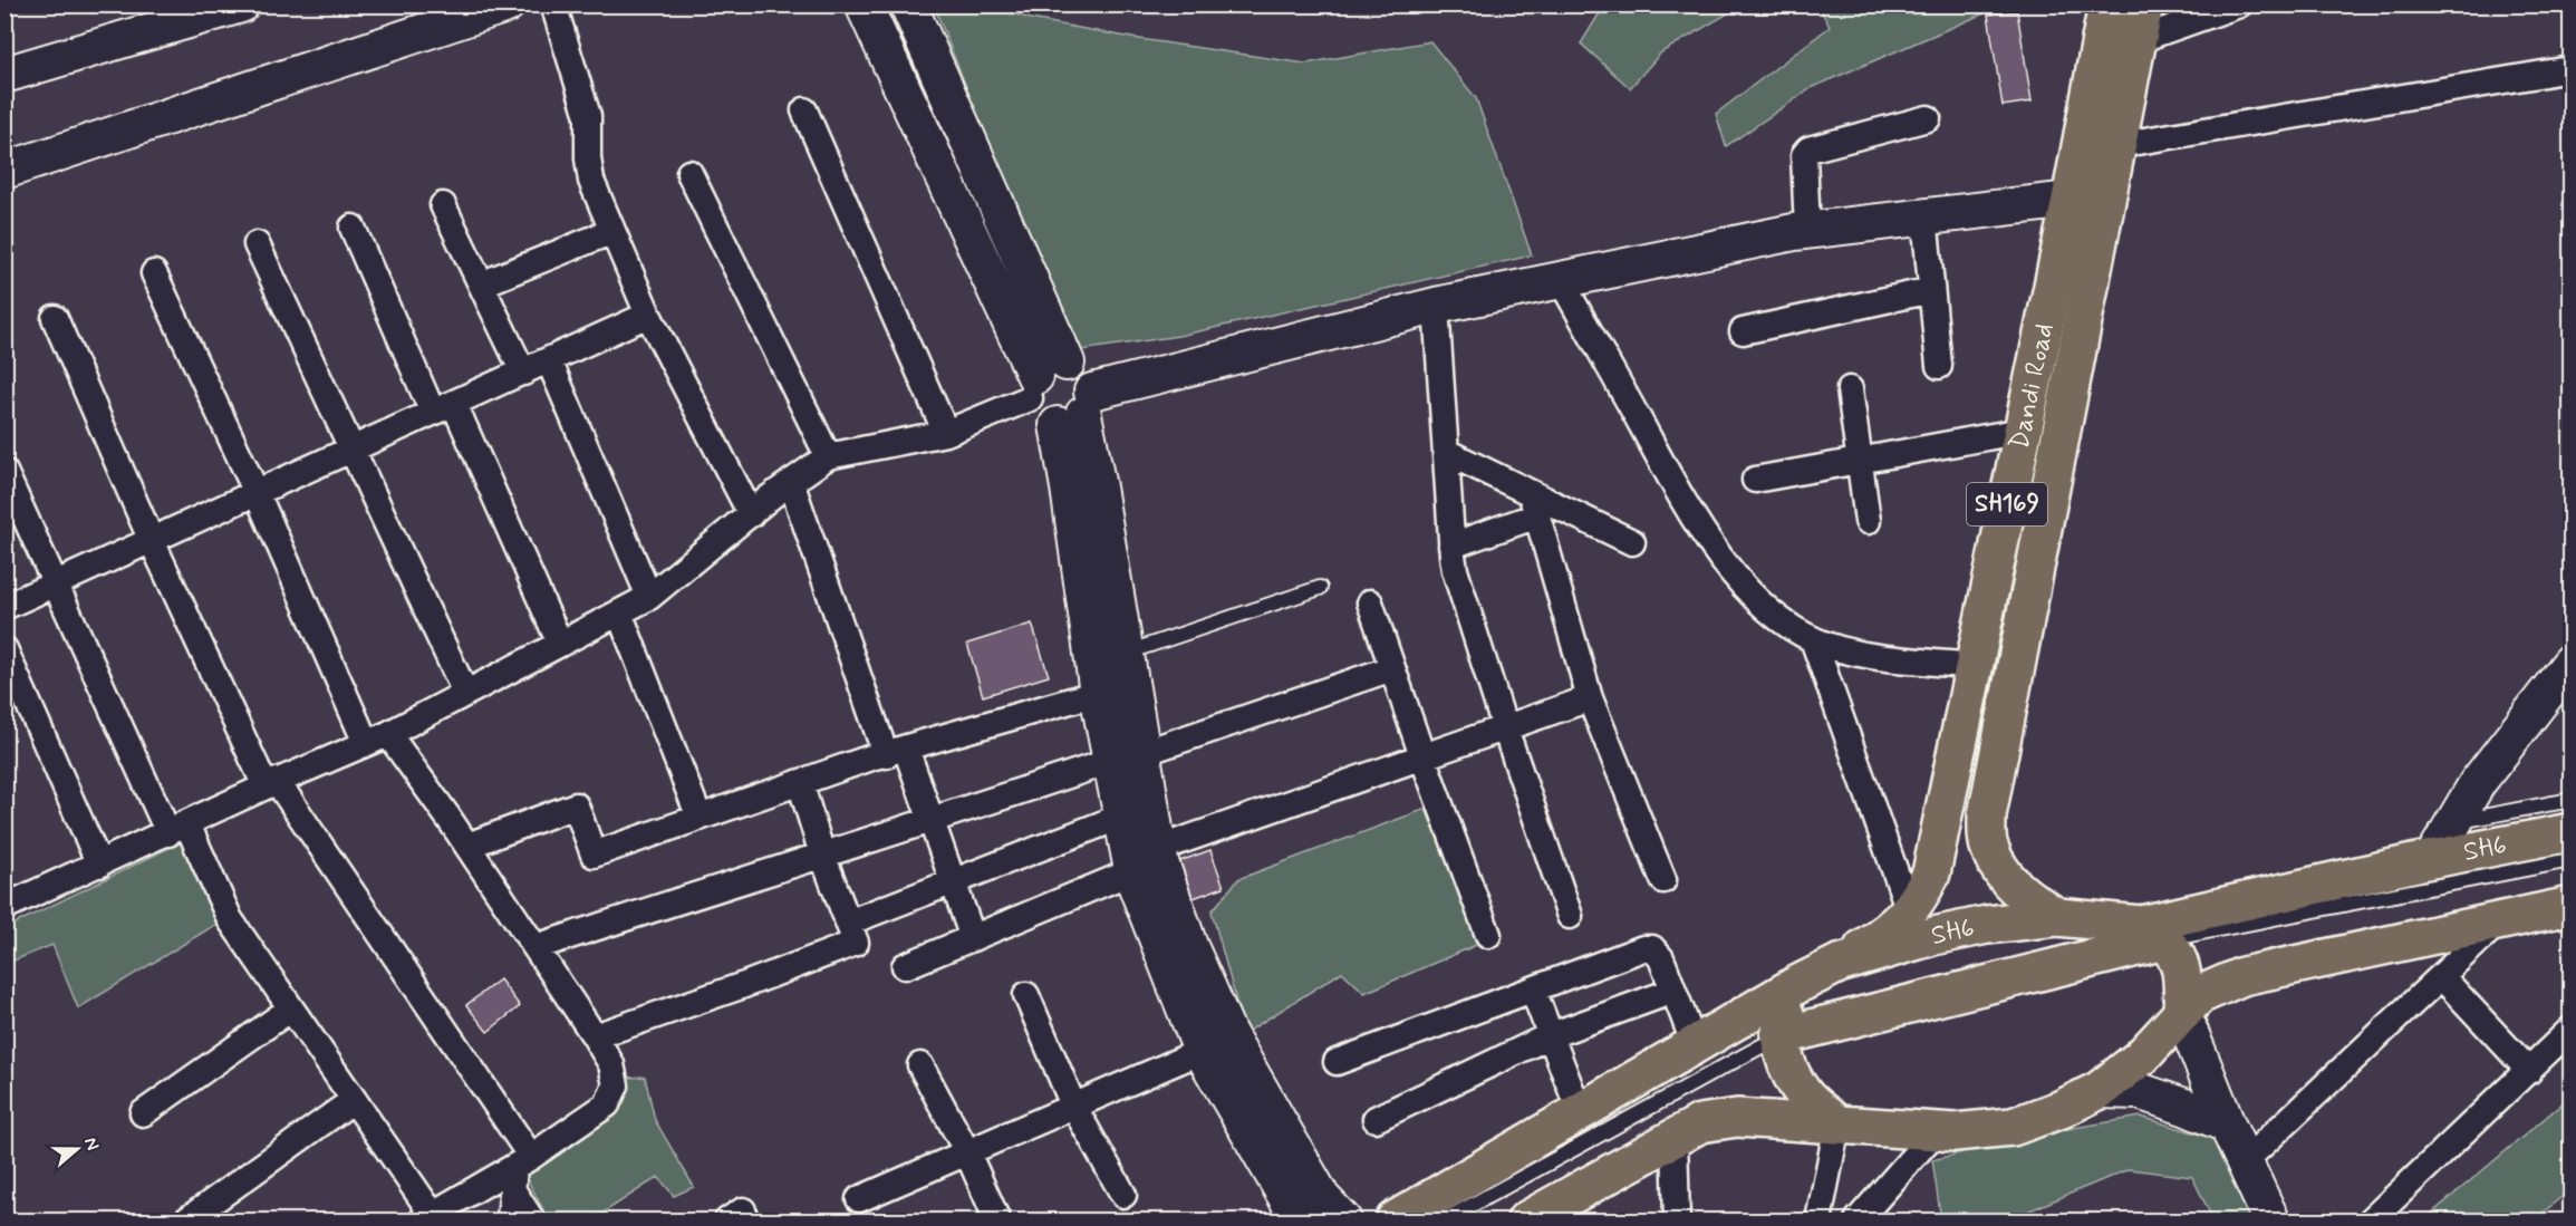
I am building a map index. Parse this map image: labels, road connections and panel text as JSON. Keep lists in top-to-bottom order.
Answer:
{
  "streets": {
    "main road": ["Dandi Road", "SH169", "SH6"]
  },
  "crossings": [
    ["Dandi Road", "SH6"]
  ],
  "north": "right"
}
